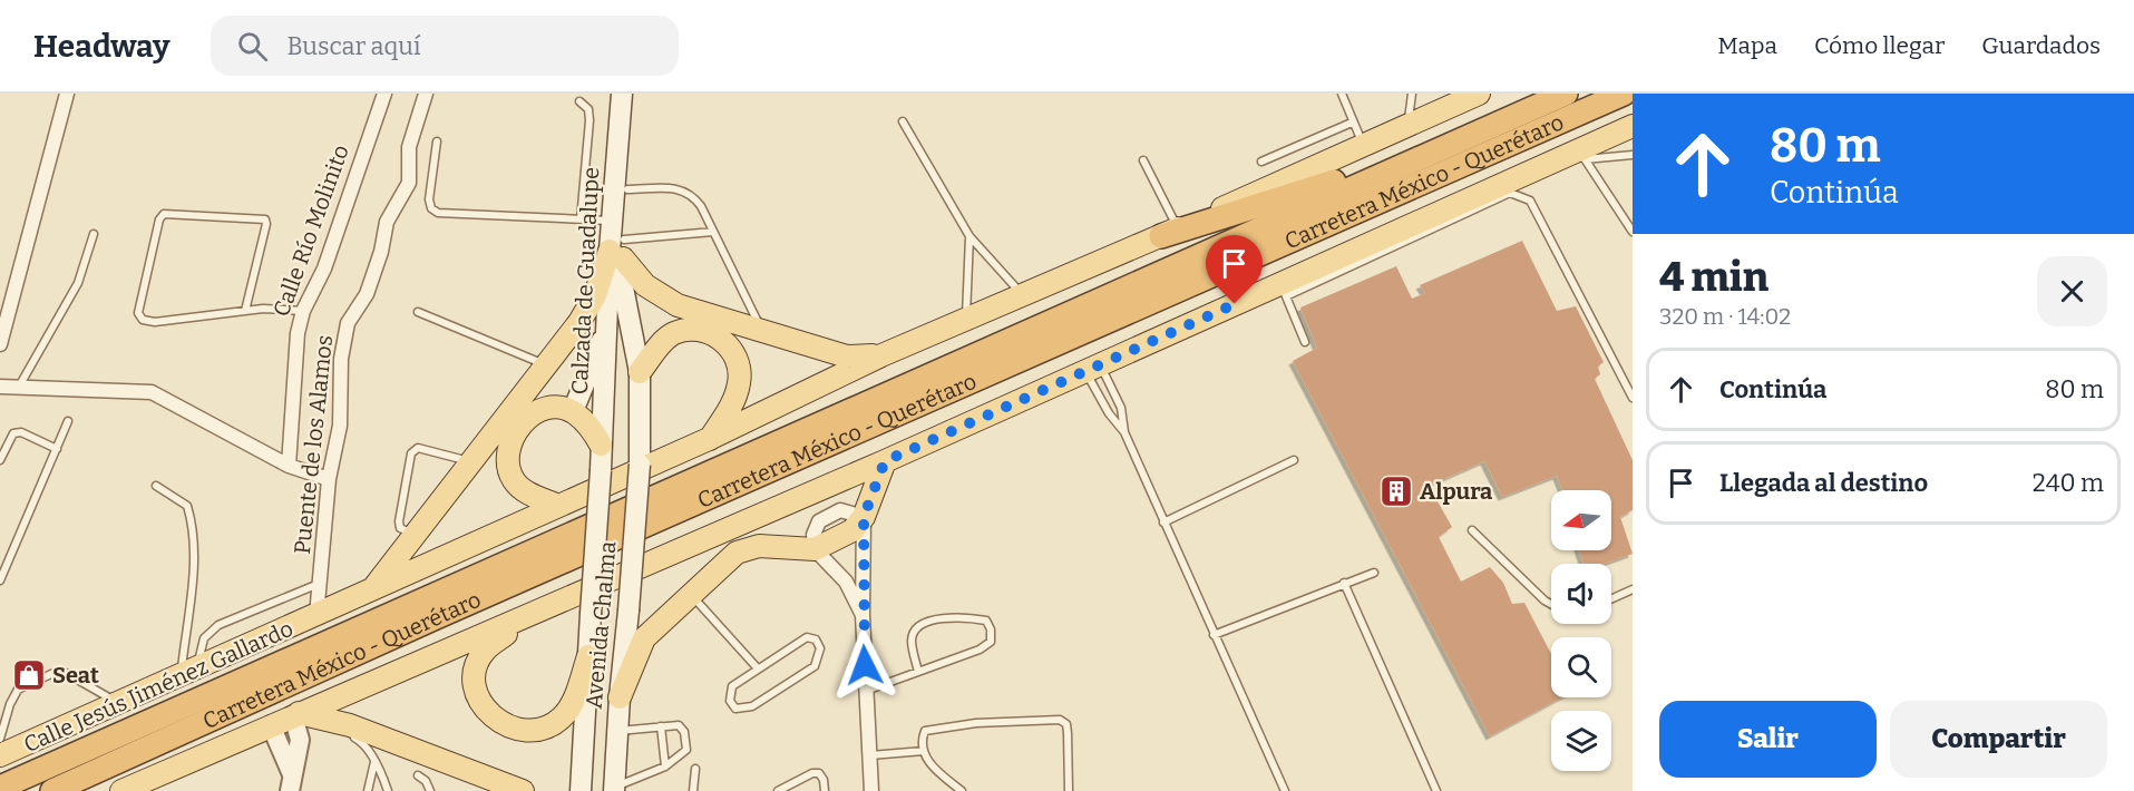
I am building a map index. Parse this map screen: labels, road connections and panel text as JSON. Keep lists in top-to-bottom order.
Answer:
{
  "streets": {
    "highway": ["Carretera México - Querétaro"],
    "main road": ["Calzada de Guadalupe", "Avenida Chalma", "Calle Jesús Jiménez Gallardo"],
    "street": ["Calle Río Molinito", "Puente de los Alamos"]
  },
  "crossings": [
    ["Calzada de Guadalupe", "Avenida Chalma"],
    ["Puente de los Alamos", "Calle Jesús Jiménez Gallardo"]
  ],
  "places": {
    "building": ["Alpura"],
    "shop": ["Seat"]
  },
  "north": "left",
  "page": {
    "header": "Headway",
    "search": "Buscar aquí",
    "nav": ["Mapa", "Cómo llegar", "Guardados"],
    "turn": ["80 m", "Continúa"],
    "heading": ["4 min", "320 m · 14:02"],
    "list": [
      {
        "name": "Continúa",
        "value": "80 m"
      },
      {
        "name": "Llegada al destino",
        "value": "240 m"
      }
    ],
    "buttons": ["Salir", "Compartir"]
  }
}
